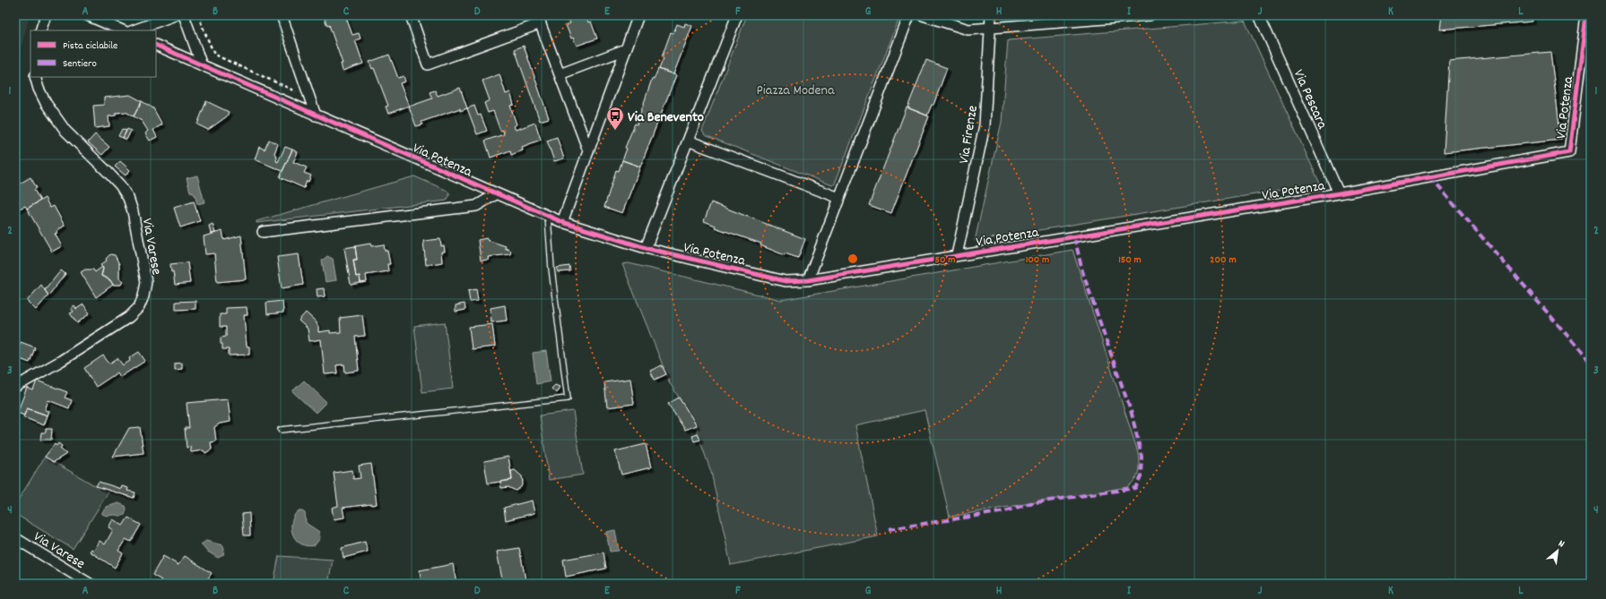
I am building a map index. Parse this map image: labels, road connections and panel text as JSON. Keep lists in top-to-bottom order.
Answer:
{
  "streets": {
    "street": [
      "Via Pescara",
      "Via Potenza",
      "Via Firenze",
      "Via Varese"
    ]
  },
  "crossings": [
    ["Via Pescara", "Via Potenza"],
    ["Via Potenza", "Via Firenze"]
  ],
  "parks": ["Piazza Modena"],
  "places": {
    "bus stop": ["Via Benevento"]
  },
  "legend": ["Pista ciclabile", "Sentiero"],
  "north": "top right",
  "grid": {
    "columns": [
      "A",
      "B",
      "C",
      "D",
      "E",
      "F",
      "G",
      "H",
      "I",
      "J",
      "K",
      "L"
    ],
    "rows": [
      "1",
      "2",
      "3",
      "4"
    ]
  },
  "rings": [
    "50 m",
    "100 m",
    "150 m",
    "200 m"
  ]
}
